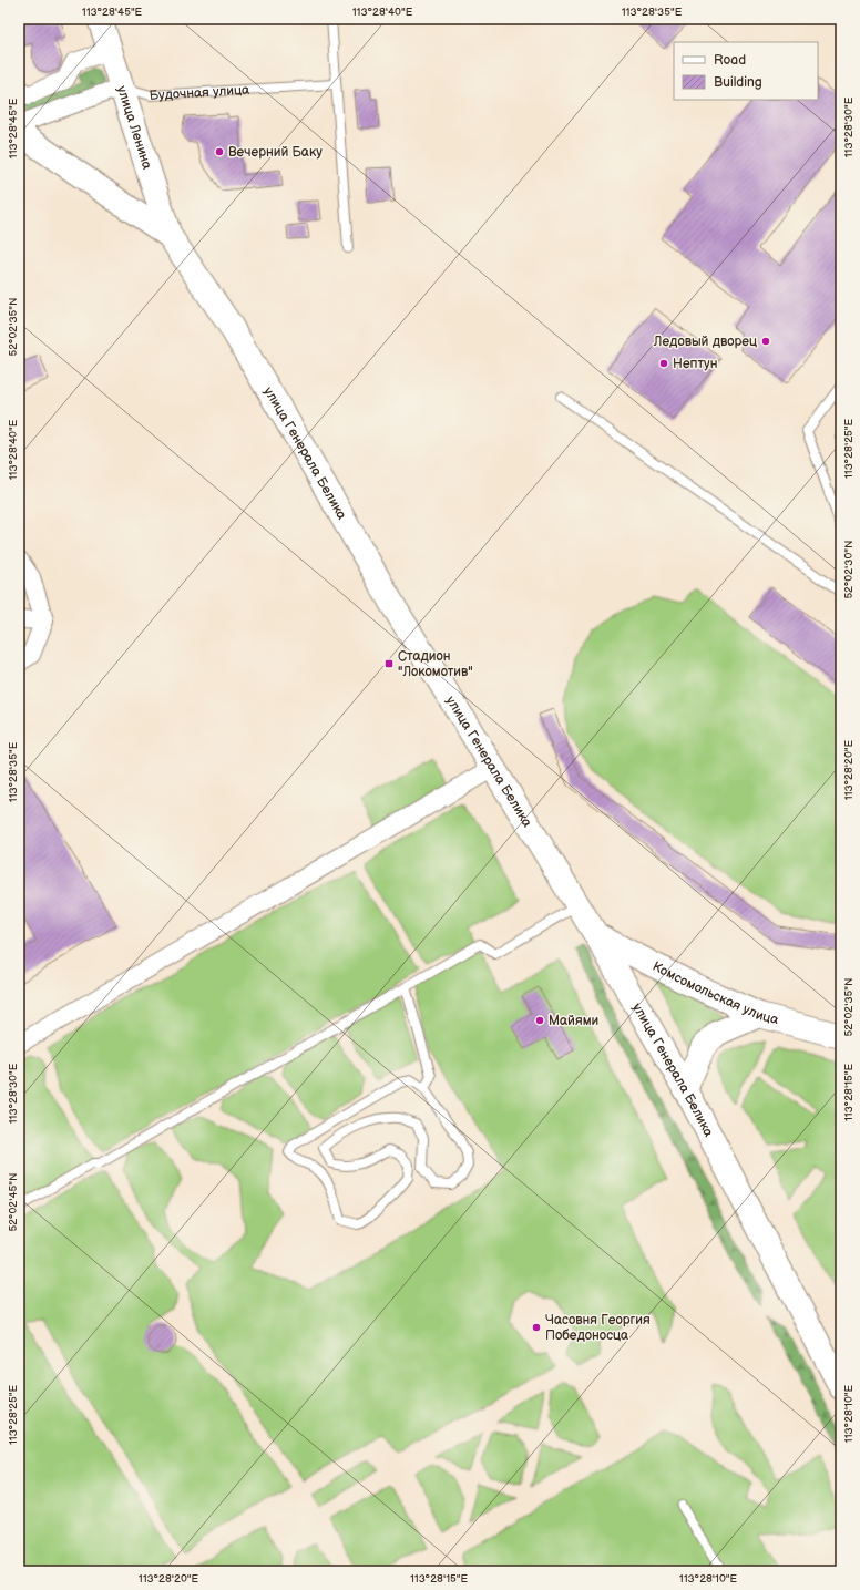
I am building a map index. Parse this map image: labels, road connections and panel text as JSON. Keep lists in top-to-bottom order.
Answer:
{
  "streets": {
    "main road": ["улица Ленина", "улица Генерала Белика", "Комсомольская улица"],
    "lane": ["Будочная улица"]
  },
  "crossings": [
    ["Будочная улица", "улица Ленина"],
    ["улица Ленина", "улица Генерала Белика"],
    ["улица Генерала Белика", "Комсомольская улица"]
  ],
  "places": {
    "other": [
      "Вечерний Баку",
      "Ледовый дворец",
      "Нептун",
      "Майями",
      "Часовня Георгия Победоносца"
    ],
    "transit": ["Стадион \"Локомотив\""]
  },
  "legend": ["Road", "Building"],
  "coordinates": [
    "113°28'45\"E",
    "113°28'40\"E",
    "113°28'35\"E",
    "113°28'30\"E",
    "52°02'35\"N",
    "113°28'25\"E",
    "52°02'30\"N",
    "113°28'20\"E",
    "113°28'15\"E",
    "52°02'45\"N",
    "113°28'10\"E"
  ]
}
